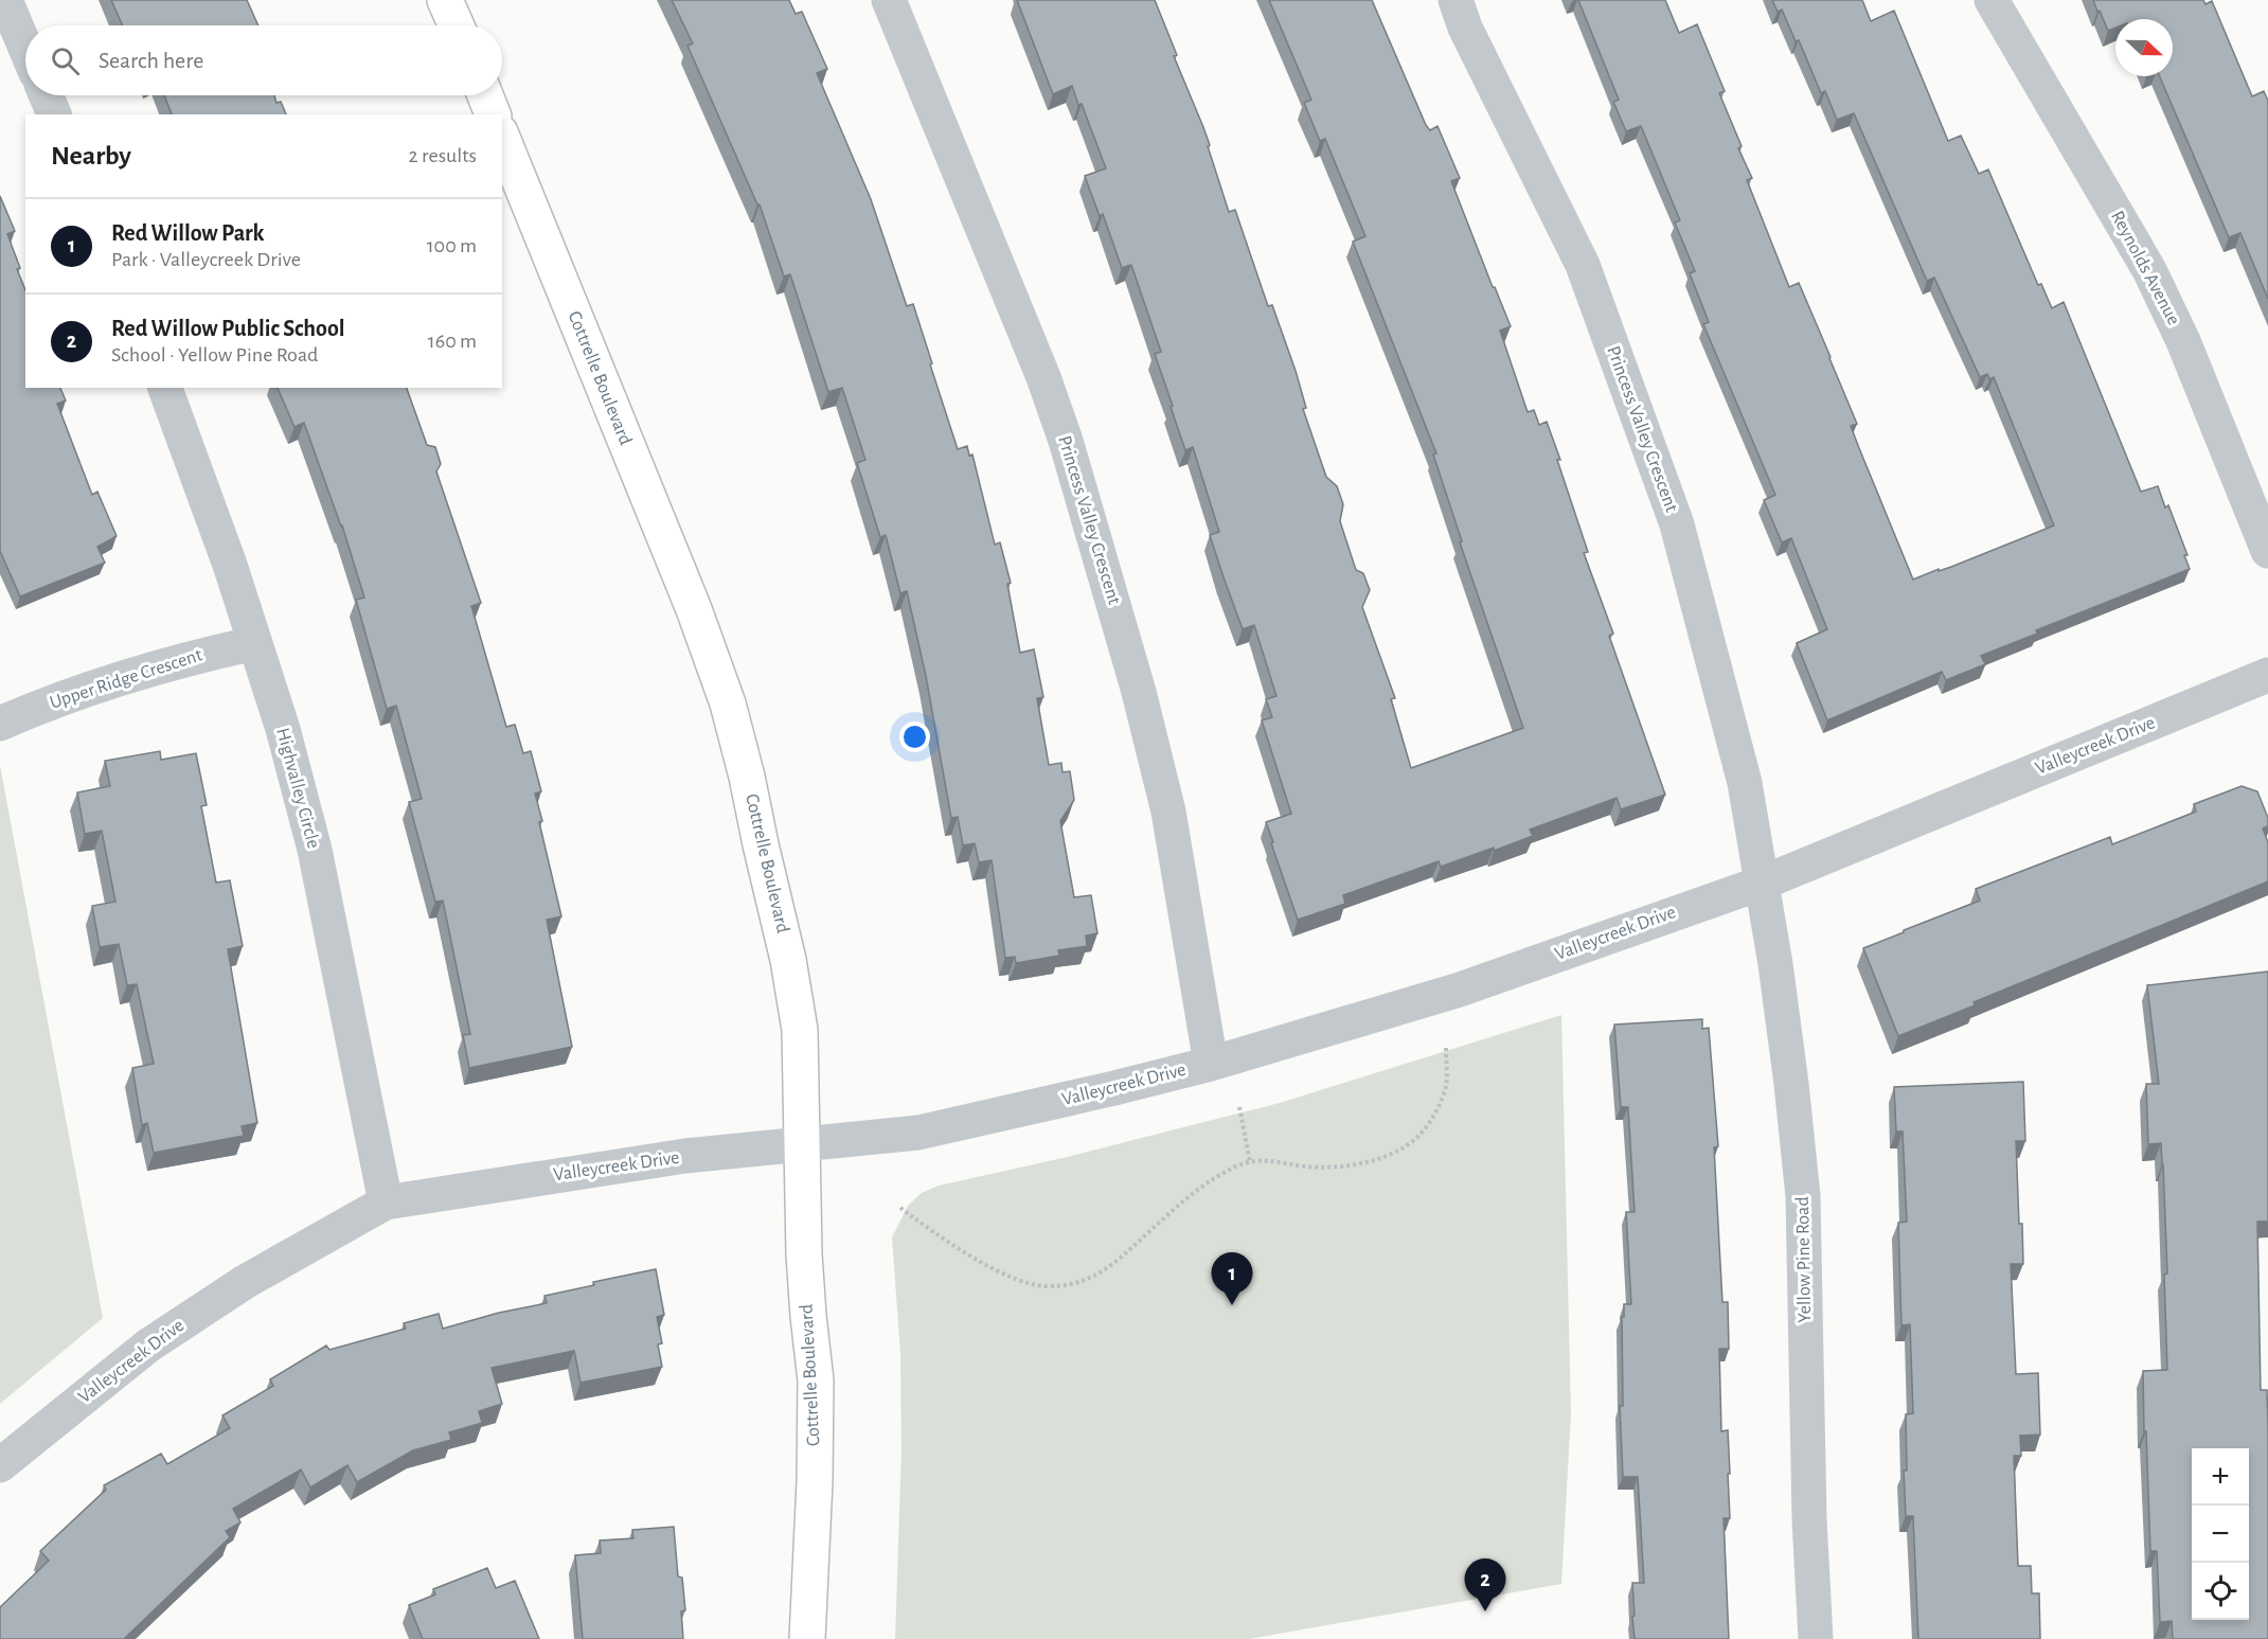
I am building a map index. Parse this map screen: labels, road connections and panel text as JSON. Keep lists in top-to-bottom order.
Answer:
{
  "streets": {
    "main road": ["Cottrelle Boulevard"],
    "street": [
      "Reynolds Avenue",
      "Princess Valley Crescent",
      "Upper Ridge Crescent",
      "Valleycreek Drive",
      "Highvalley Circle",
      "Yellow Pine Road"
    ]
  },
  "crossings": [
    ["Cottrelle Boulevard", "Valleycreek Drive"],
    ["Princess Valley Crescent", "Valleycreek Drive"],
    ["Princess Valley Crescent", "Yellow Pine Road"],
    ["Upper Ridge Crescent", "Highvalley Circle"],
    ["Valleycreek Drive", "Highvalley Circle"],
    ["Valleycreek Drive", "Yellow Pine Road"]
  ],
  "north": "right",
  "page": {
    "search": "Search here",
    "heading": ["Nearby", "2 results"],
    "list": [
      {
        "mark": "1",
        "name": "Red Willow Park",
        "note": "Park · Valleycreek Drive",
        "value": "100 m"
      },
      {
        "mark": "2",
        "name": "Red Willow Public School",
        "note": "School · Yellow Pine Road",
        "value": "160 m"
      }
    ],
    "pins": ["1", "2"],
    "map_buttons": ["+", "−"]
  }
}
